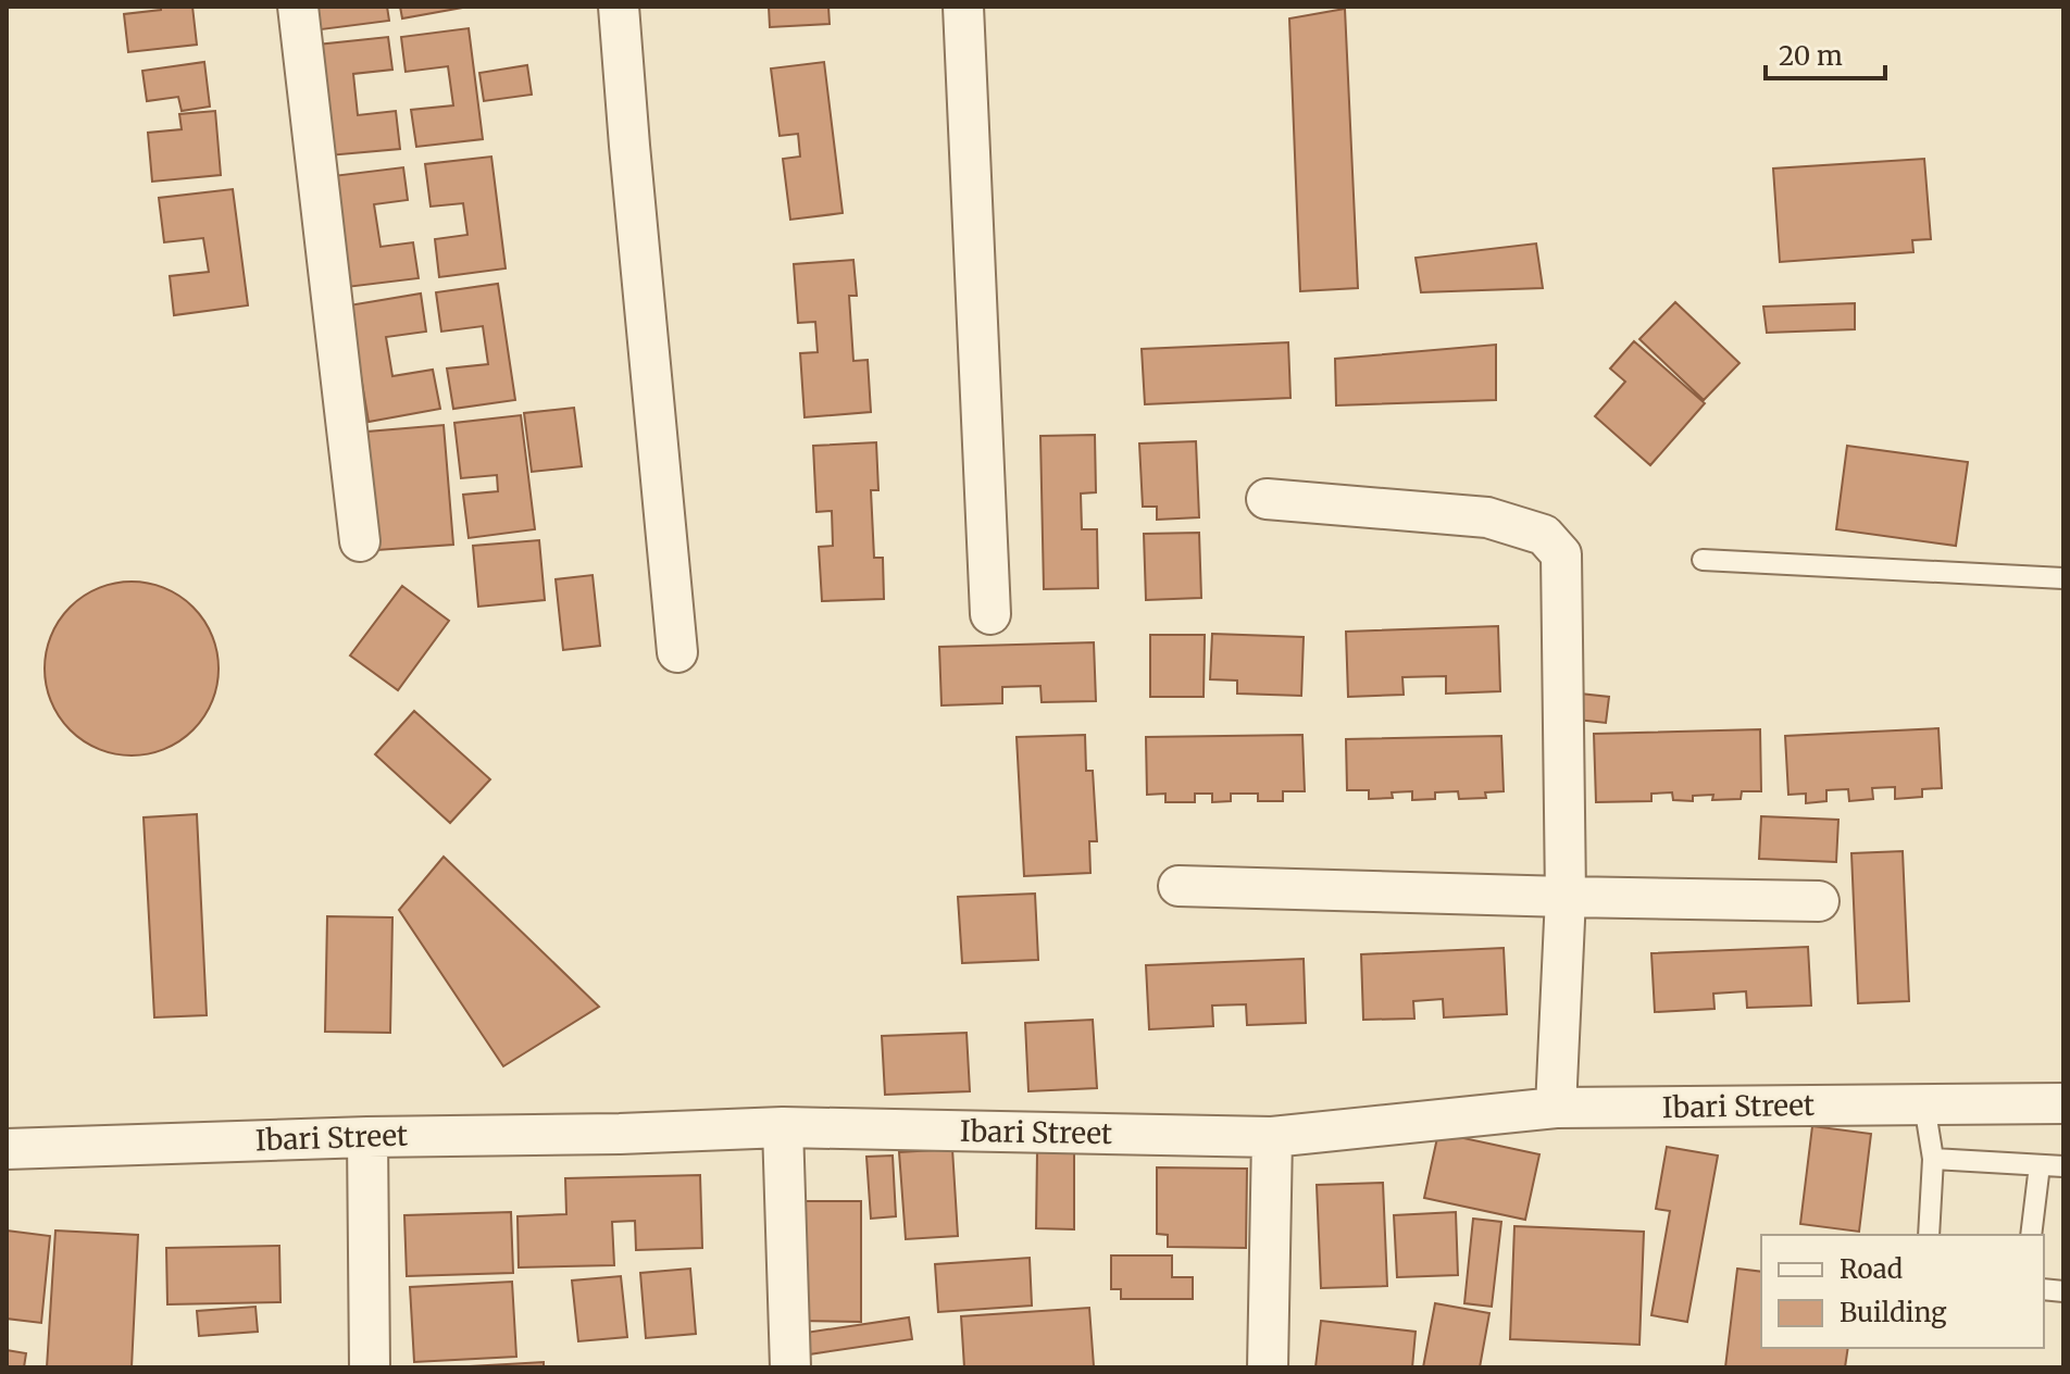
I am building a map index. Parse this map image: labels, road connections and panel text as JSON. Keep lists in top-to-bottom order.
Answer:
{
  "streets": {
    "street": ["Ibari Street"]
  },
  "legend": ["Road", "Building"],
  "scale_bar": "20 m"
}
